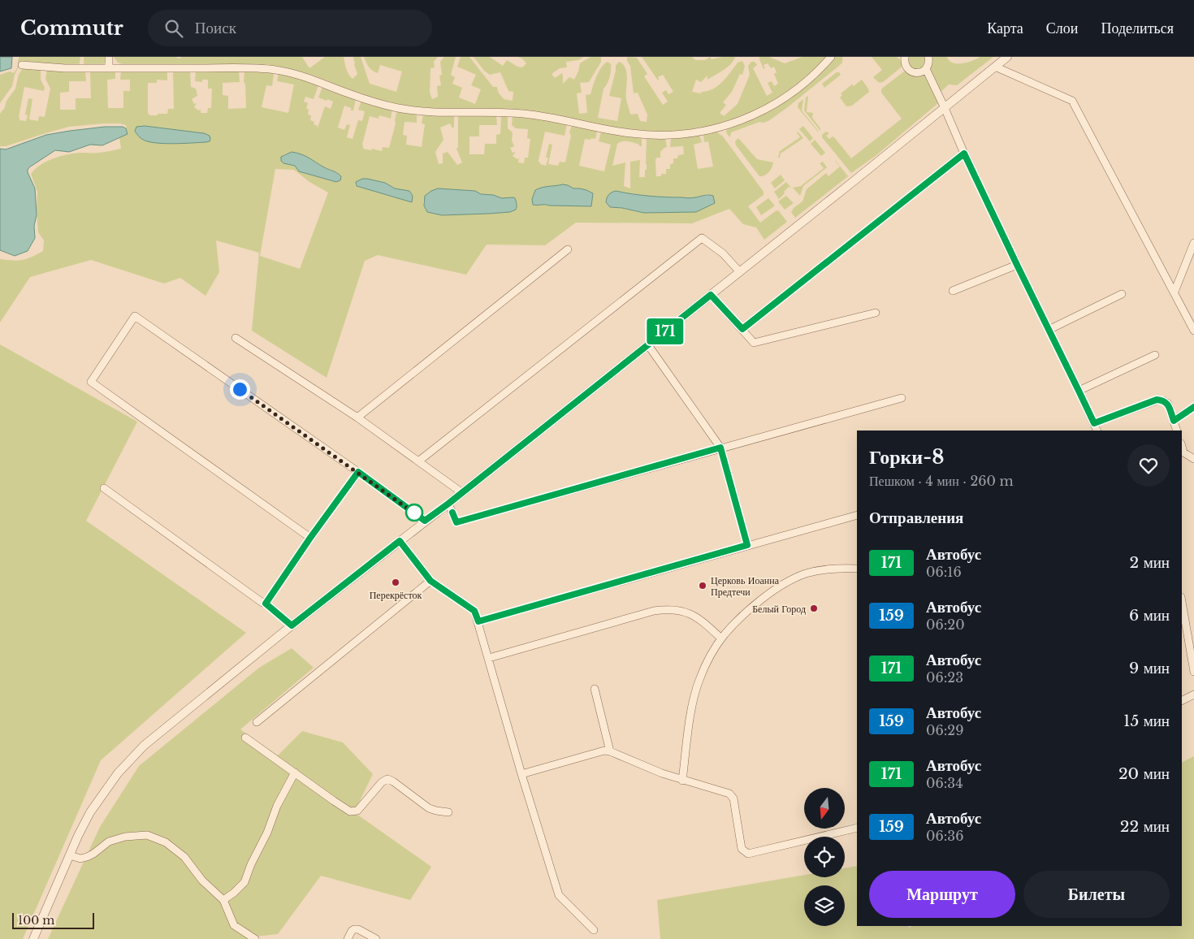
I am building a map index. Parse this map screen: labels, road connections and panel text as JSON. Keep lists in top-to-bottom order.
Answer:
{
  "places": ["Перекрёсток", "Церковь Иоанна Предтечи", "Белый Город"],
  "lines": ["bus line 171"],
  "scale_bar": "100 m",
  "north": "bottom",
  "page": {
    "header": "Commutr",
    "search": "Поиск",
    "nav": ["Карта", "Слои", "Поделиться"],
    "on_map": "171",
    "heading": [
      ["Горки-8", "Пешком · 4 мин · 260 m"],
      "Отправления"
    ],
    "list": [
      {
        "mark": "171",
        "name": "Автобус",
        "note": "06:16",
        "value": "2 мин"
      },
      {
        "mark": "159",
        "name": "Автобус",
        "note": "06:20",
        "value": "6 мин"
      },
      {
        "mark": "171",
        "name": "Автобус",
        "note": "06:23",
        "value": "9 мин"
      },
      {
        "mark": "159",
        "name": "Автобус",
        "note": "06:29",
        "value": "15 мин"
      },
      {
        "mark": "171",
        "name": "Автобус",
        "note": "06:34",
        "value": "20 мин"
      },
      {
        "mark": "159",
        "name": "Автобус",
        "note": "06:36",
        "value": "22 мин"
      }
    ],
    "buttons": ["Маршрут", "Билеты"],
    "scale": "100 m"
  }
}
